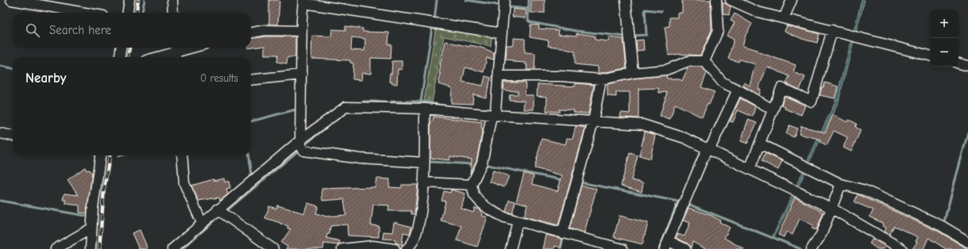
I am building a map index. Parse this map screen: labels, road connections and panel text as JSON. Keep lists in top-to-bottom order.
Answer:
{
  "page": {
    "map_buttons": ["+", "−"],
    "search": "Search here",
    "heading": ["Nearby", "0 results"]
  }
}
